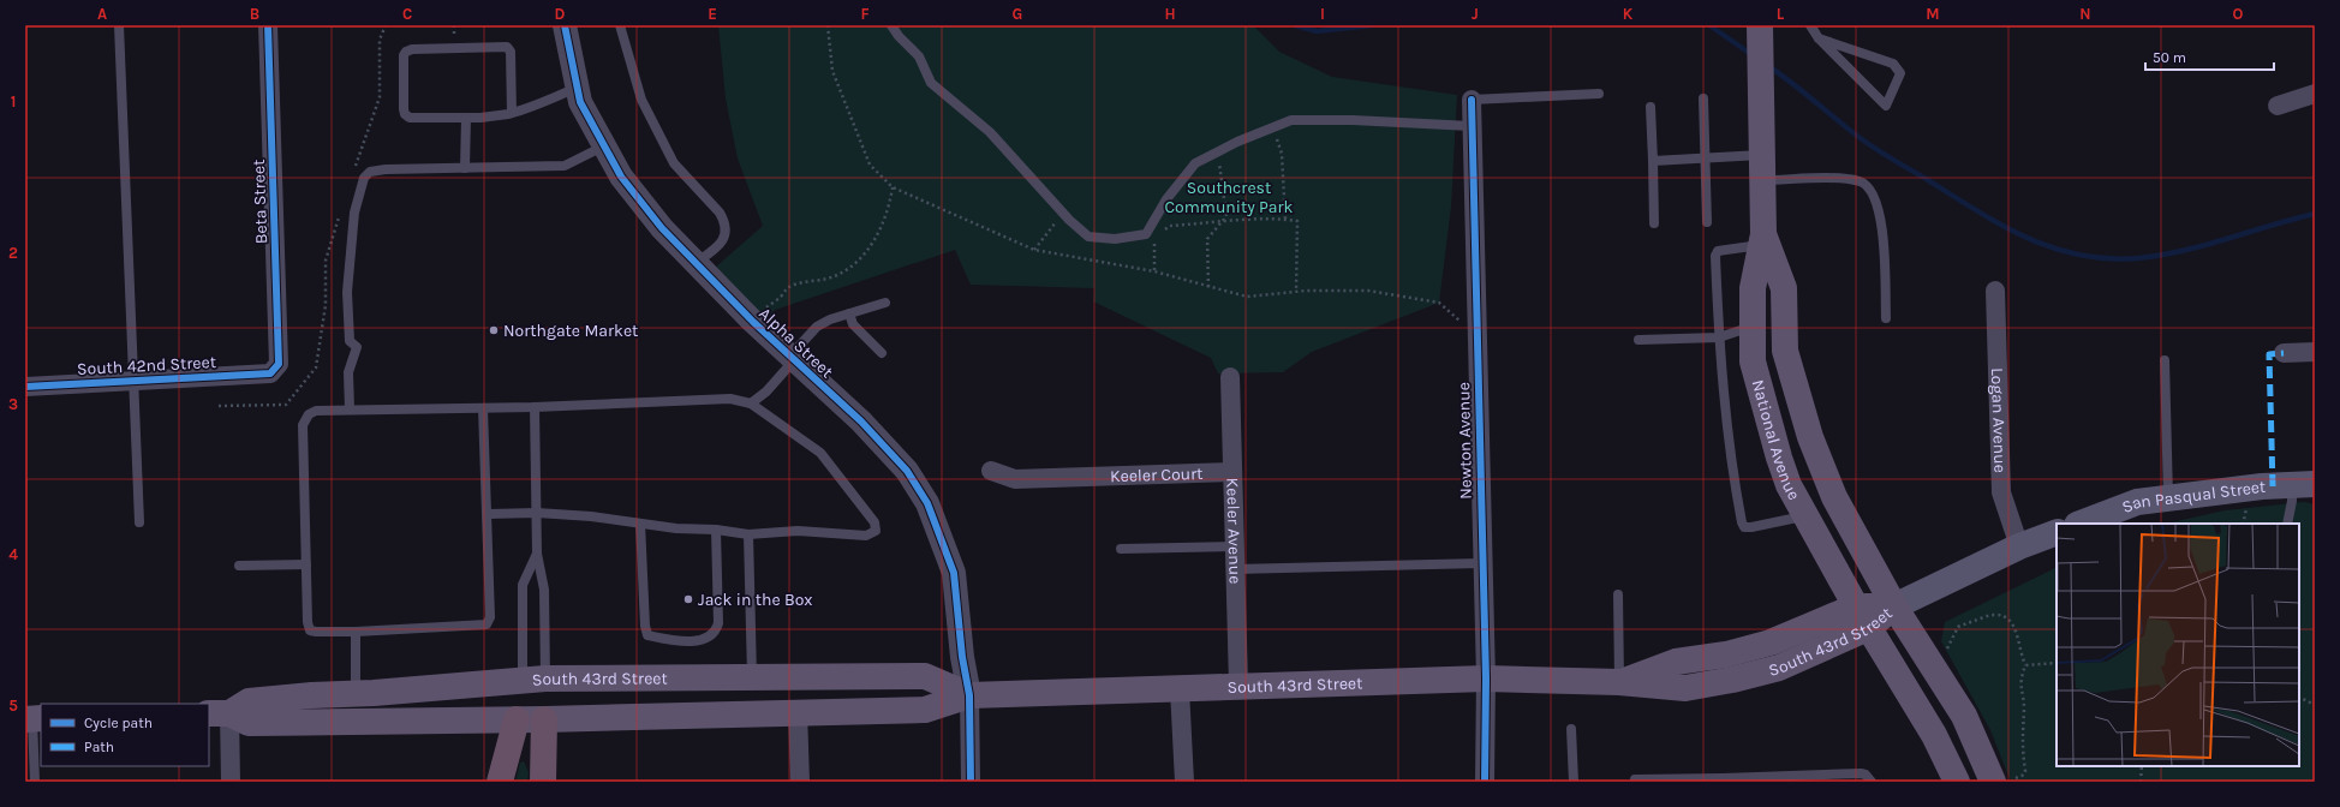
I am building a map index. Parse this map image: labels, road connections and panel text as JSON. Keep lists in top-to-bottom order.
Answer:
{
  "streets": {
    "main road": ["National Avenue", "San Pasqual Street", "South 43rd Street"],
    "street": [
      "Beta Street",
      "Alpha Street",
      "South 42nd Street",
      "Logan Avenue",
      "Newton Avenue",
      "Keeler Court",
      "Keeler Avenue"
    ]
  },
  "crossings": [
    ["Beta Street", "South 42nd Street"],
    ["Alpha Street", "South 43rd Street"],
    ["National Avenue", "South 43rd Street"],
    ["Newton Avenue", "South 43rd Street"],
    ["Keeler Court", "Keeler Avenue"],
    ["Keeler Avenue", "South 43rd Street"]
  ],
  "parks": ["Southcrest Community Park"],
  "places": ["Northgate Market", "Jack in the Box"],
  "legend": ["Cycle path", "Path"],
  "scale_bar": "50 m",
  "grid": {
    "columns": [
      "A",
      "B",
      "C",
      "D",
      "E",
      "F",
      "G",
      "H",
      "I",
      "J",
      "K",
      "L",
      "M",
      "N",
      "O"
    ],
    "rows": [
      "1",
      "2",
      "3",
      "4",
      "5"
    ]
  }
}
